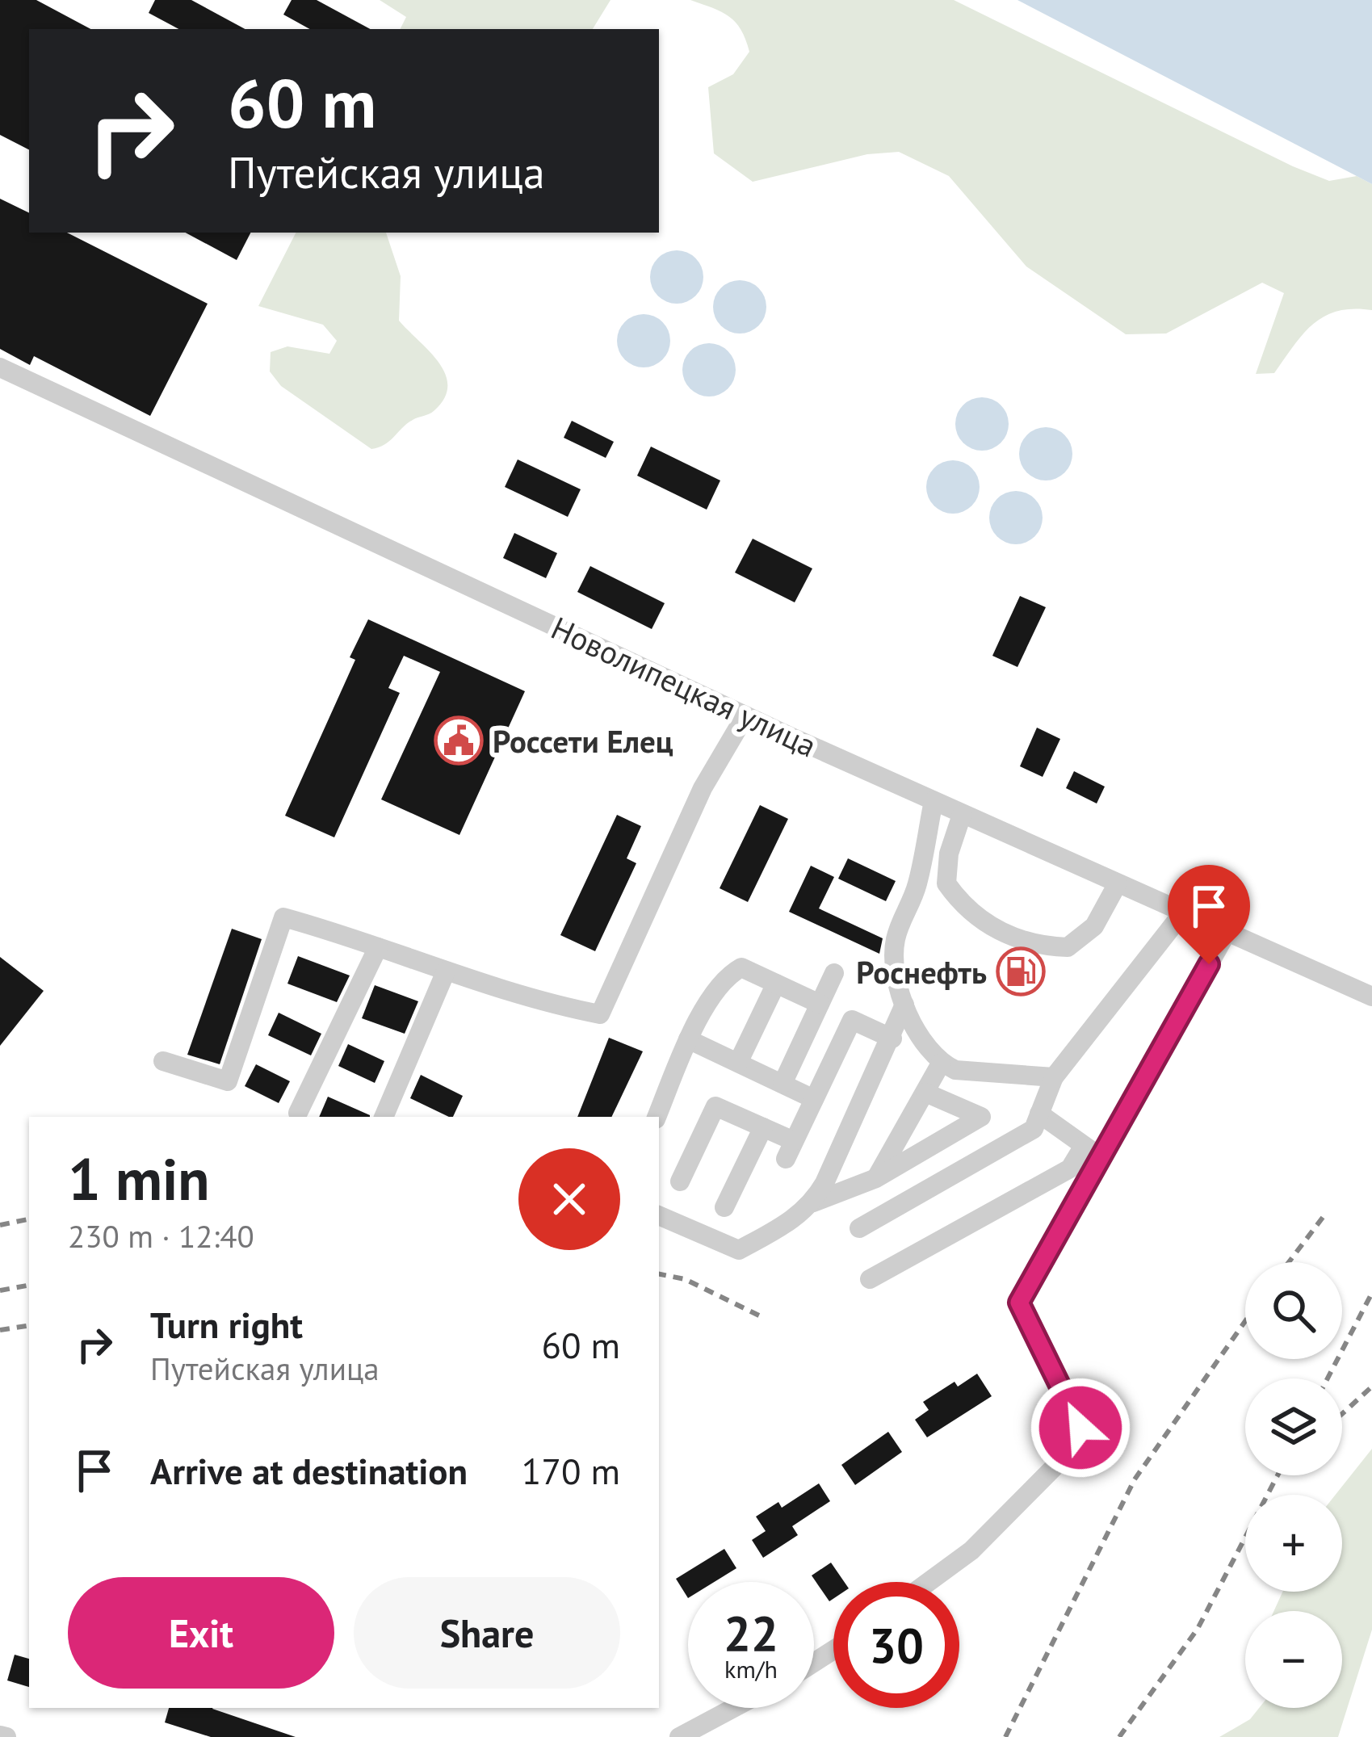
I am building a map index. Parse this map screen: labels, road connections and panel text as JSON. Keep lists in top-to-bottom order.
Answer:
{
  "streets": {
    "street": ["Новолипецкая улица"]
  },
  "places": {
    "public building": ["Россети Елец"],
    "fuel station": ["Роснефть"]
  },
  "page": {
    "turn": ["60 m", "Путейская улица"],
    "heading": ["1 min", "230 m · 12:40"],
    "map_buttons": ["+", "−"],
    "list": [
      {
        "name": "Turn right",
        "note": "Путейская улица",
        "value": "60 m"
      },
      {
        "name": "Arrive at destination",
        "value": "170 m"
      }
    ],
    "buttons": ["Exit", "Share"],
    "speed": "22 km/h",
    "limit": "30"
  }
}
